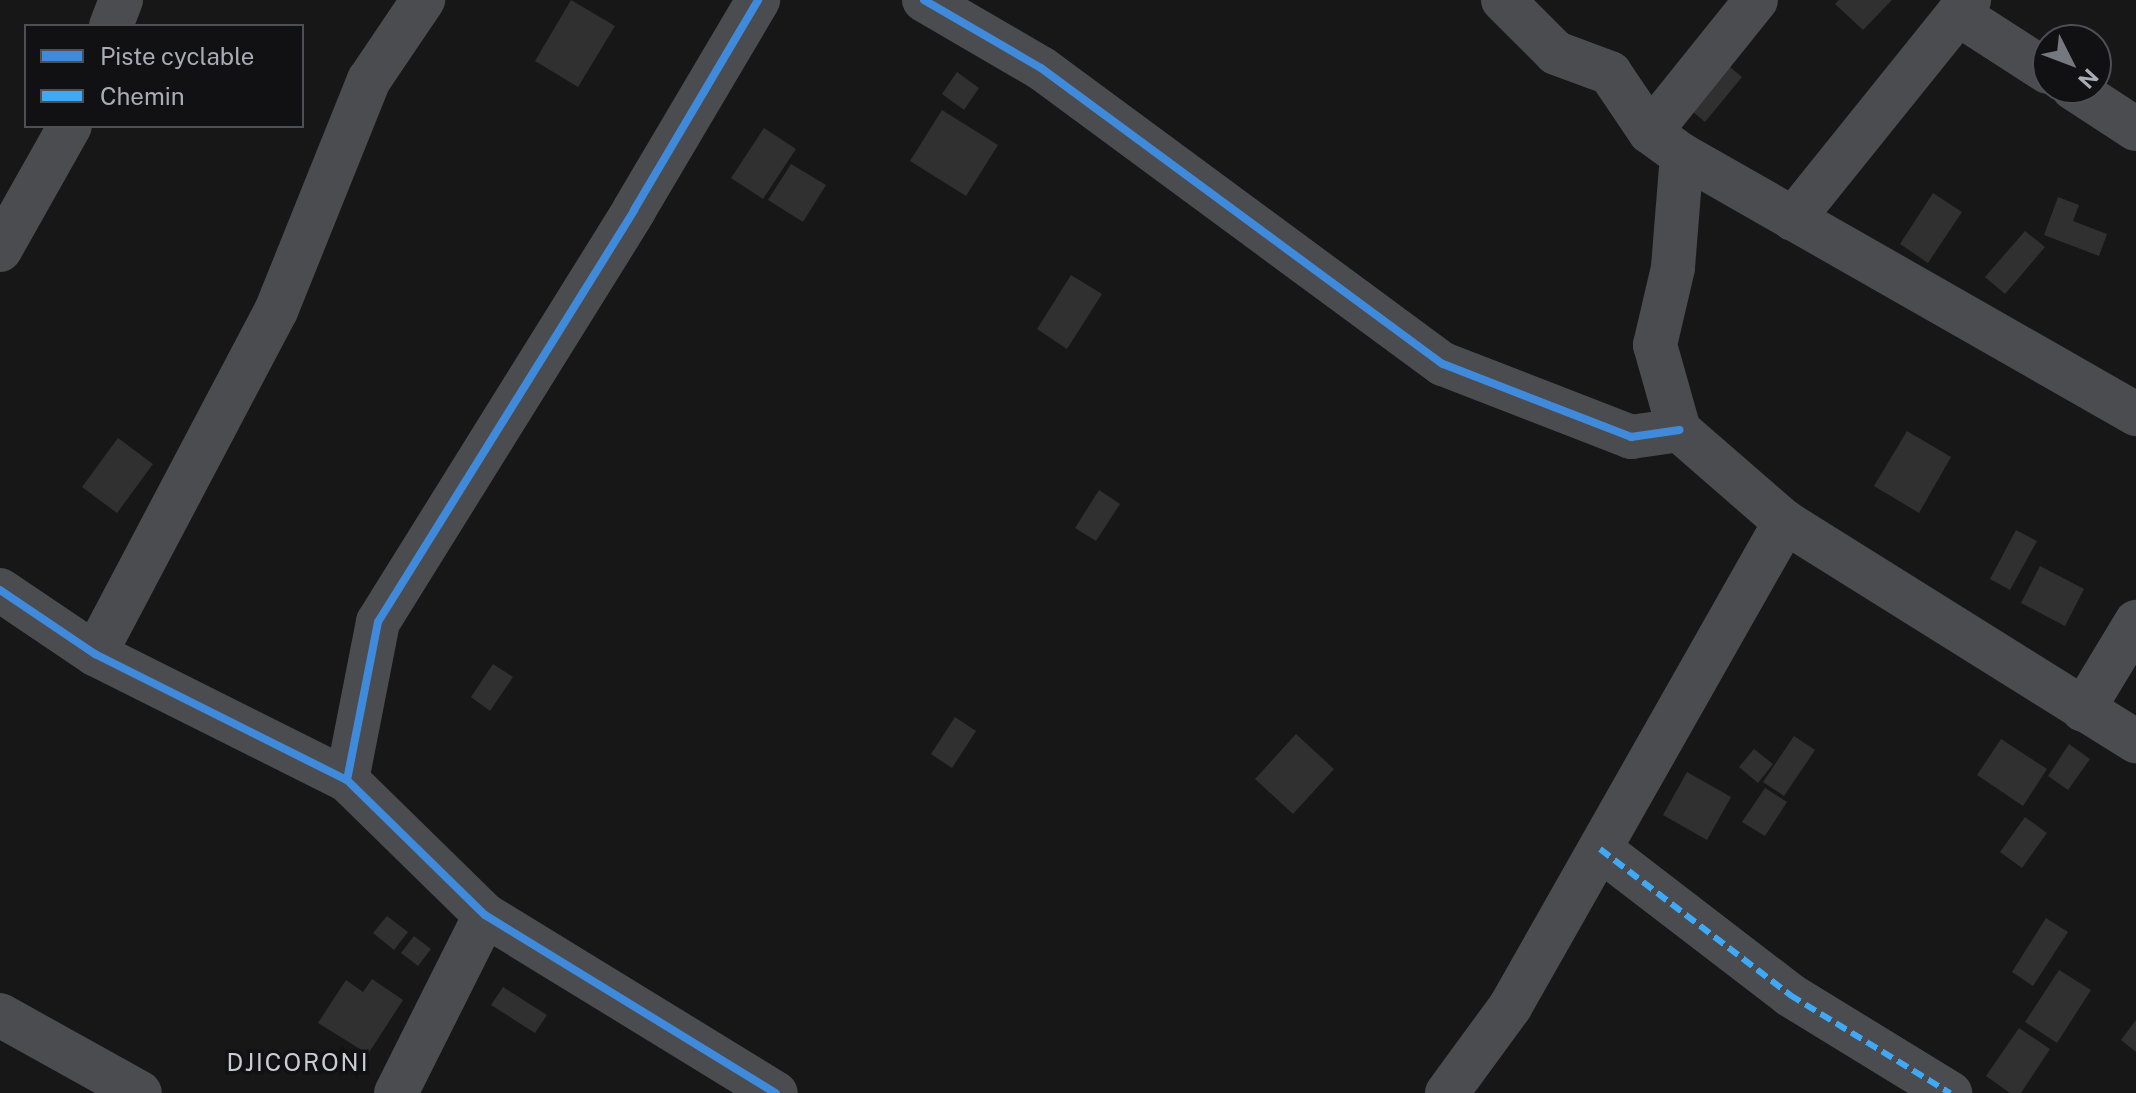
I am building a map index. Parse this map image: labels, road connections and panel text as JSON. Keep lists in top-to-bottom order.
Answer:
{
  "districts": ["DJICORONI"],
  "legend": ["Piste cyclable", "Chemin"],
  "north": "bottom right"
}
